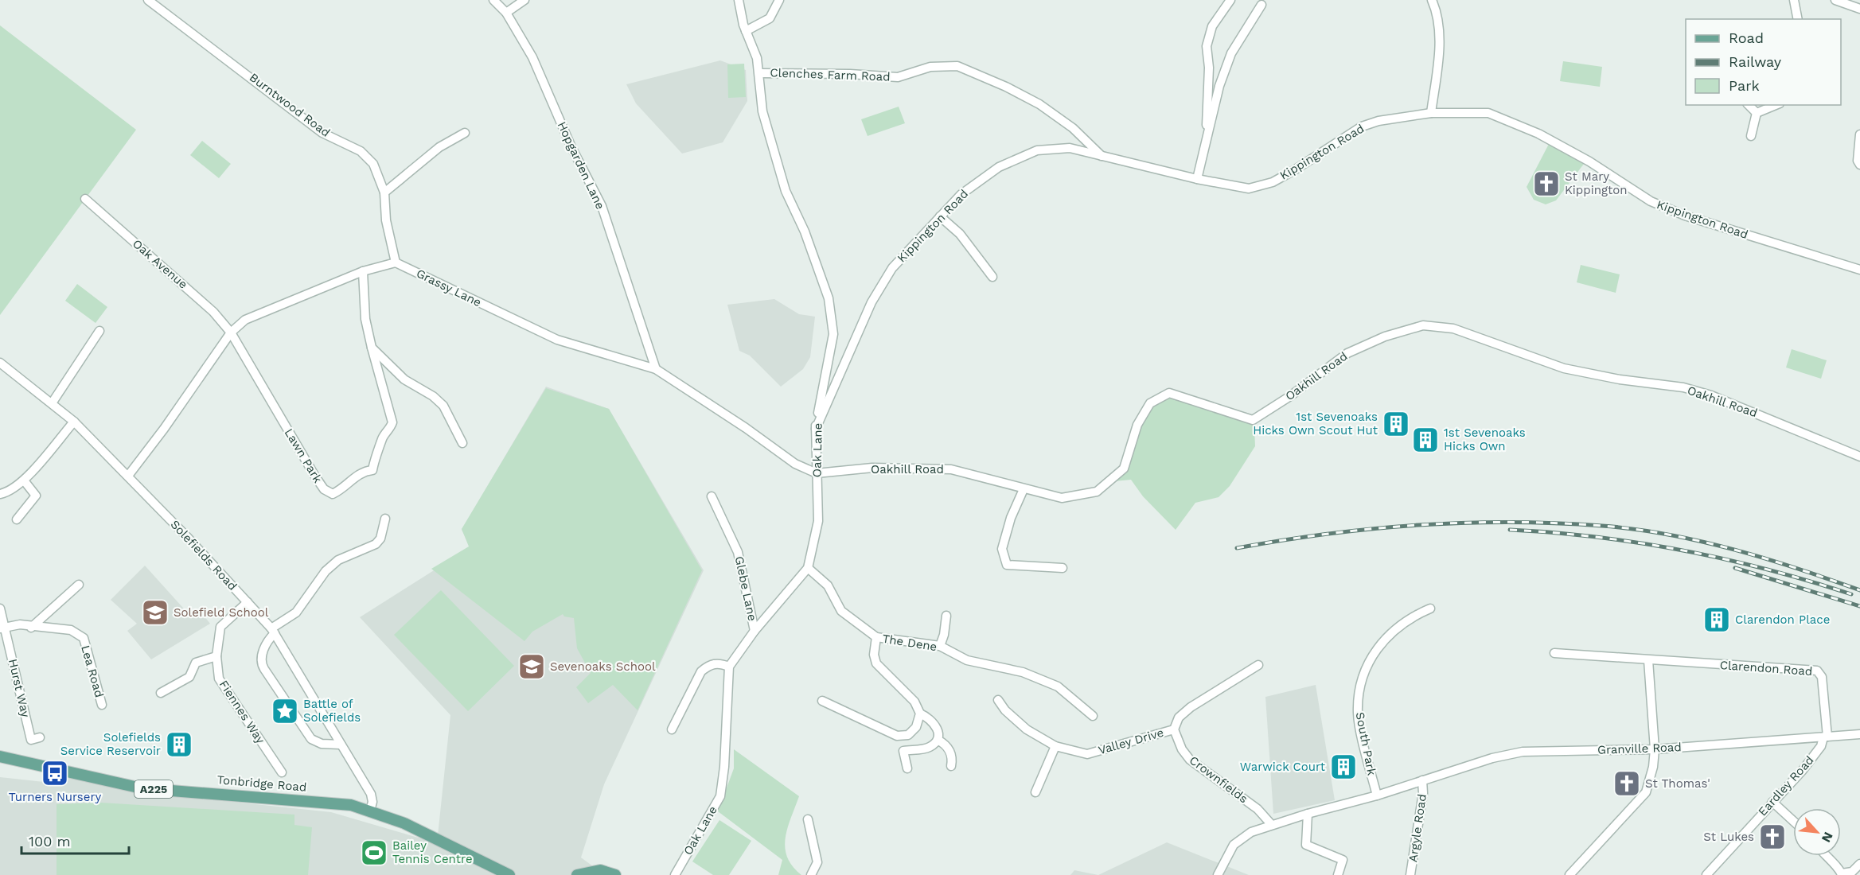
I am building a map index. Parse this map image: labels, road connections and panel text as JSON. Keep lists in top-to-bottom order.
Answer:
{
  "streets": {
    "main road": ["Tonbridge Road", "A225"],
    "street": [
      "Clenches Farm Road",
      "Burntwood Road",
      "Kippington Road",
      "Hopgarden Lane",
      "Oak Avenue",
      "Grassy Lane",
      "Oakhill Road",
      "Oak Lane",
      "Lawn Park",
      "Solefields Road",
      "Glebe Lane",
      "The Dene",
      "Clarendon Road",
      "Lea Road",
      "Hurst Way",
      "Fiennes Way",
      "Valley Drive",
      "South Park",
      "Granville Road",
      "Crownfields",
      "Eardley Road",
      "Argyle Road"
    ]
  },
  "crossings": [
    ["Clenches Farm Road", "Kippington Road"],
    ["Clenches Farm Road", "Oak Lane"],
    ["Burntwood Road", "Grassy Lane"],
    ["Kippington Road", "Oak Lane"],
    ["Hopgarden Lane", "Grassy Lane"],
    ["Oak Avenue", "Lawn Park"],
    ["Grassy Lane", "Oakhill Road"],
    ["Grassy Lane", "Oak Lane"],
    ["Oakhill Road", "Oak Lane"],
    ["Oak Lane", "Glebe Lane"],
    ["Oak Lane", "The Dene"],
    ["Solefields Road", "Fiennes Way"],
    ["Solefields Road", "Tonbridge Road"],
    ["Clarendon Road", "Granville Road"],
    ["Clarendon Road", "Eardley Road"],
    ["Lea Road", "Hurst Way"],
    ["Valley Drive", "Crownfields"],
    ["Granville Road", "Eardley Road"],
    ["Granville Road", "Argyle Road"]
  ],
  "places": {
    "church": ["St Mary Kippington", "St Thomas'", "St Lukes"],
    "building": [
      "1st Sevenoaks Hicks Own Scout Hut",
      "1st Sevenoaks Hicks Own",
      "Clarendon Place",
      "Solefields Service Reservoir",
      "Warwick Court"
    ],
    "school or university": ["Solefield School", "Sevenoaks School"],
    "place": ["Battle of Solefields"],
    "bus stop": ["Turners Nursery"],
    "sports": ["Bailey Tennis Centre"]
  },
  "legend": ["Road", "Railway", "Park"],
  "scale_bar": "100 m",
  "north": "bottom right"
}
